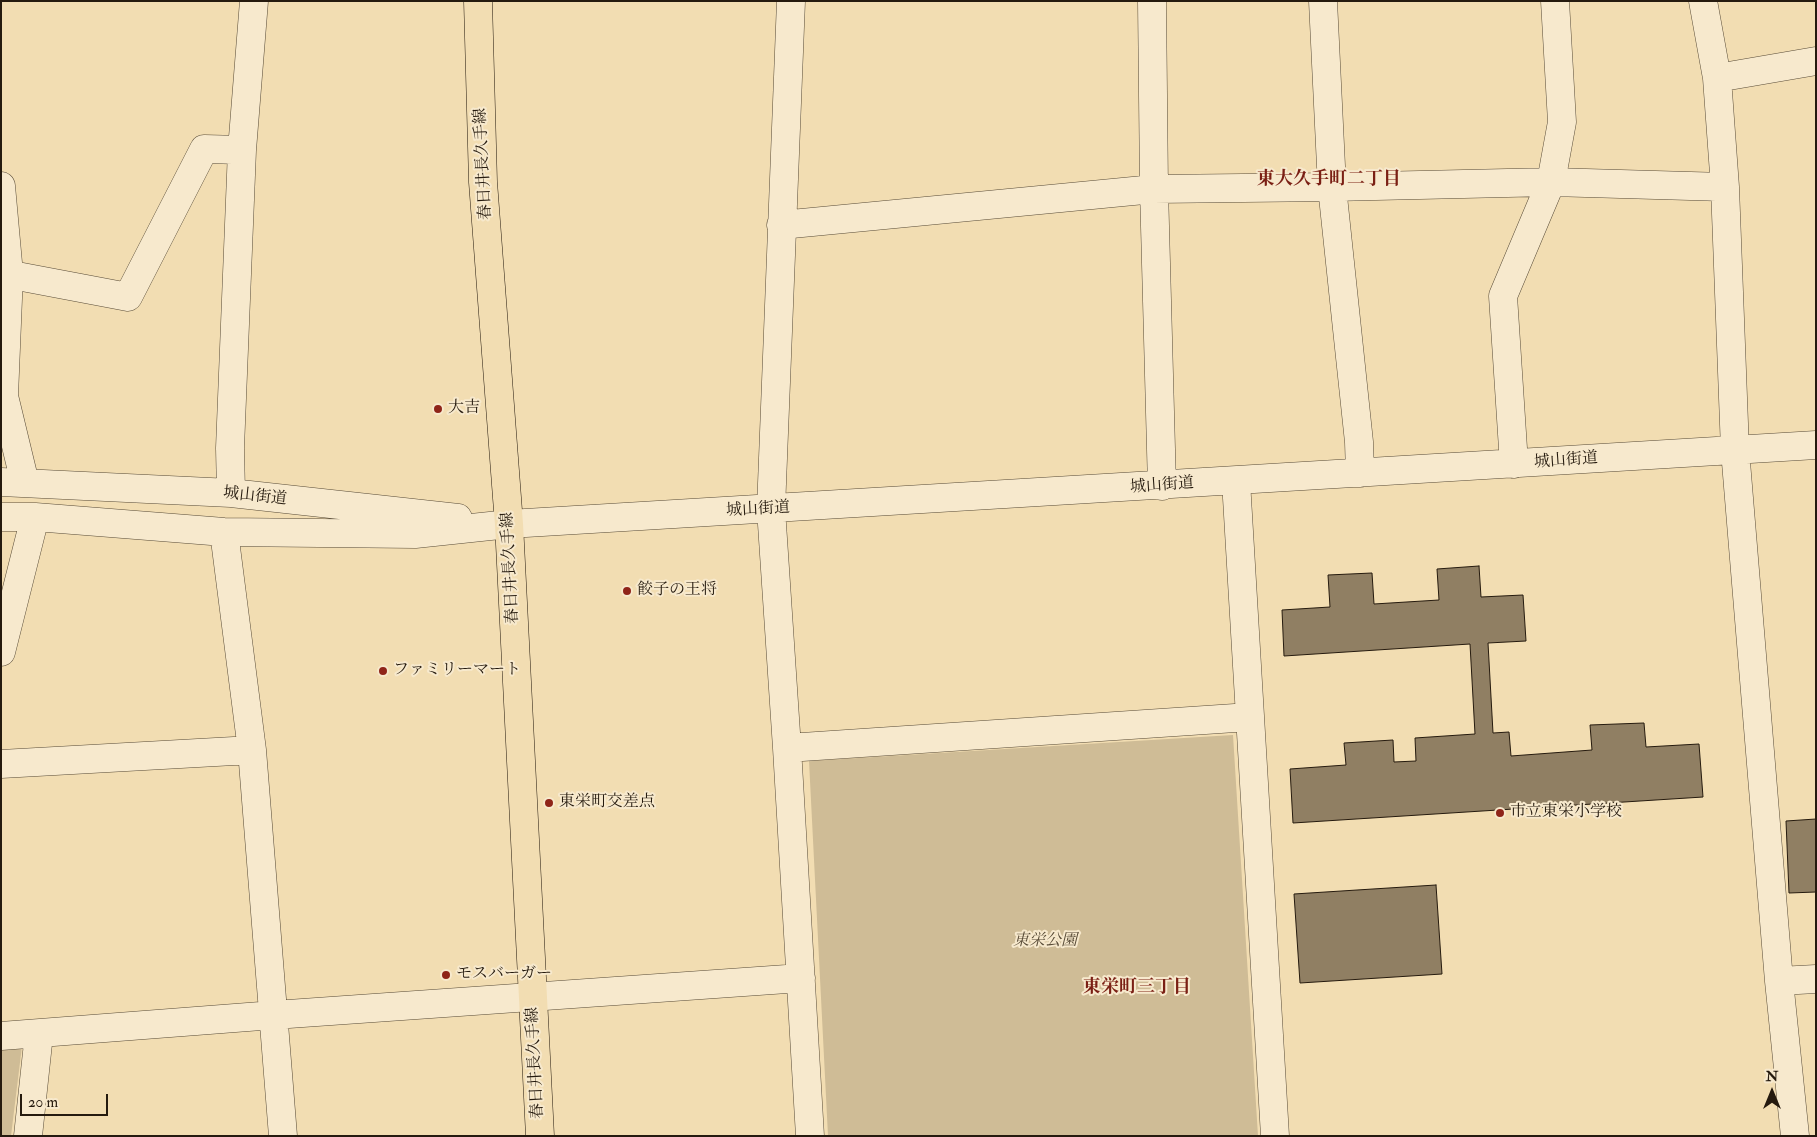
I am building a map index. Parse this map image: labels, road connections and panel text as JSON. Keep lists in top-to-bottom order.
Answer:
{
  "streets": {
    "main road": ["春日井長久手線"],
    "street": ["城山街道"]
  },
  "crossings": [
    ["春日井長久手線", "城山街道"]
  ],
  "districts": ["東大久手町二丁目", "東栄町三丁目"],
  "parks": ["東栄公園"],
  "places": [
    "大吉",
    "餃子の王将",
    "ファミリーマート",
    "東栄町交差点",
    "市立東栄小学校",
    "モスバーガー"
  ],
  "scale_bar": "20 m",
  "north": "top"
}
